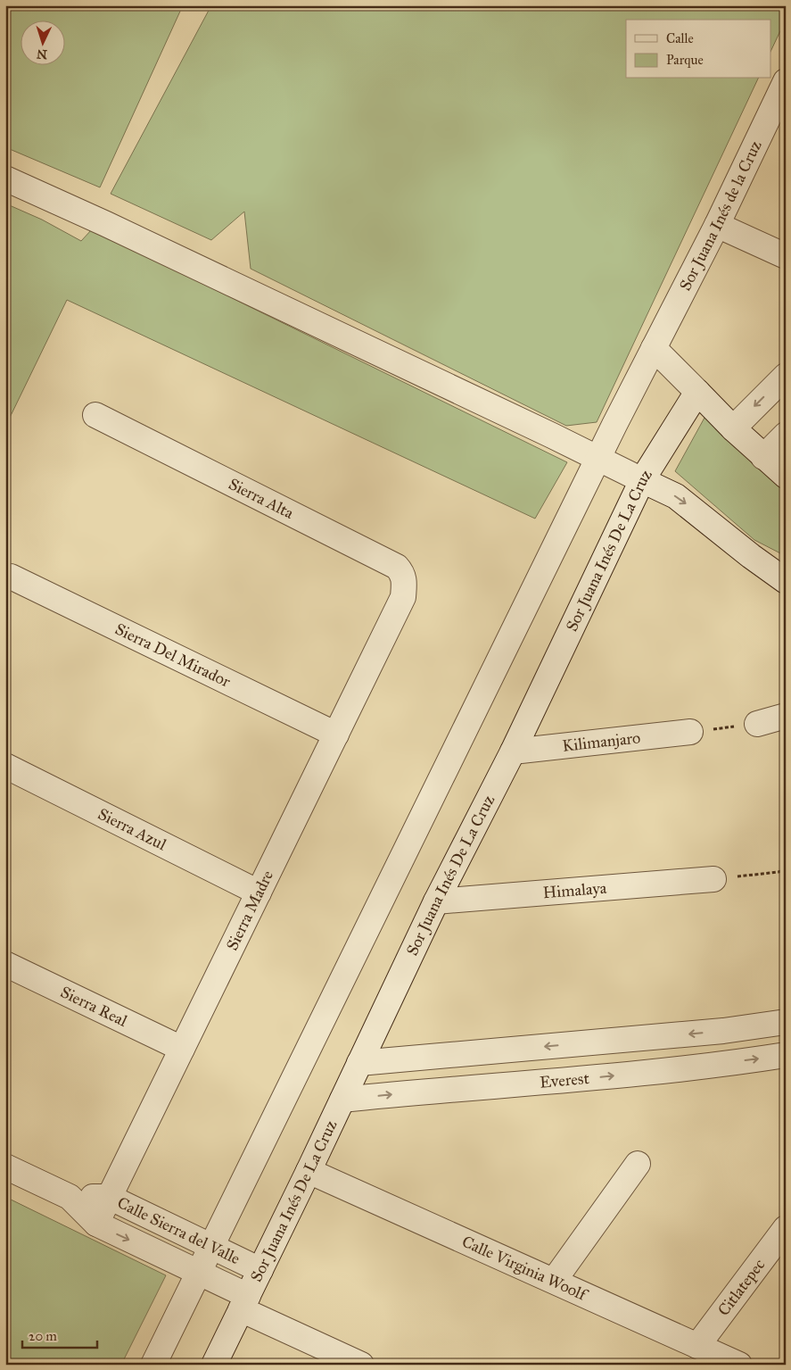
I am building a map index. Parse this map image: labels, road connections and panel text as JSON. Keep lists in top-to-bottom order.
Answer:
{
  "streets": {
    "street": [
      "Sor Juana Inés de la Cruz",
      "Sierra Alta",
      "Sor Juana Inés De La Cruz",
      "Sierra Del Mirador",
      "Kilimanjaro",
      "Sierra Azul",
      "Himalaya",
      "Sierra Madre",
      "Sierra Real",
      "Everest",
      "Calle Sierra del Valle",
      "Calle Virginia Woolf",
      "Citlatepec"
    ]
  },
  "crossings": [
    ["Sierra Alta", "Sierra Madre"],
    ["Sor Juana Inés De La Cruz", "Kilimanjaro"],
    ["Sor Juana Inés De La Cruz", "Himalaya"],
    ["Sor Juana Inés De La Cruz", "Everest"],
    ["Sor Juana Inés De La Cruz", "Calle Sierra del Valle"],
    ["Sor Juana Inés De La Cruz", "Calle Virginia Woolf"],
    ["Sierra Del Mirador", "Sierra Madre"],
    ["Sierra Azul", "Sierra Madre"],
    ["Sierra Madre", "Sierra Real"],
    ["Sierra Madre", "Calle Sierra del Valle"],
    ["Calle Virginia Woolf", "Citlatepec"]
  ],
  "legend": ["Calle", "Parque"],
  "scale_bar": "20 m",
  "north": "bottom"
}
